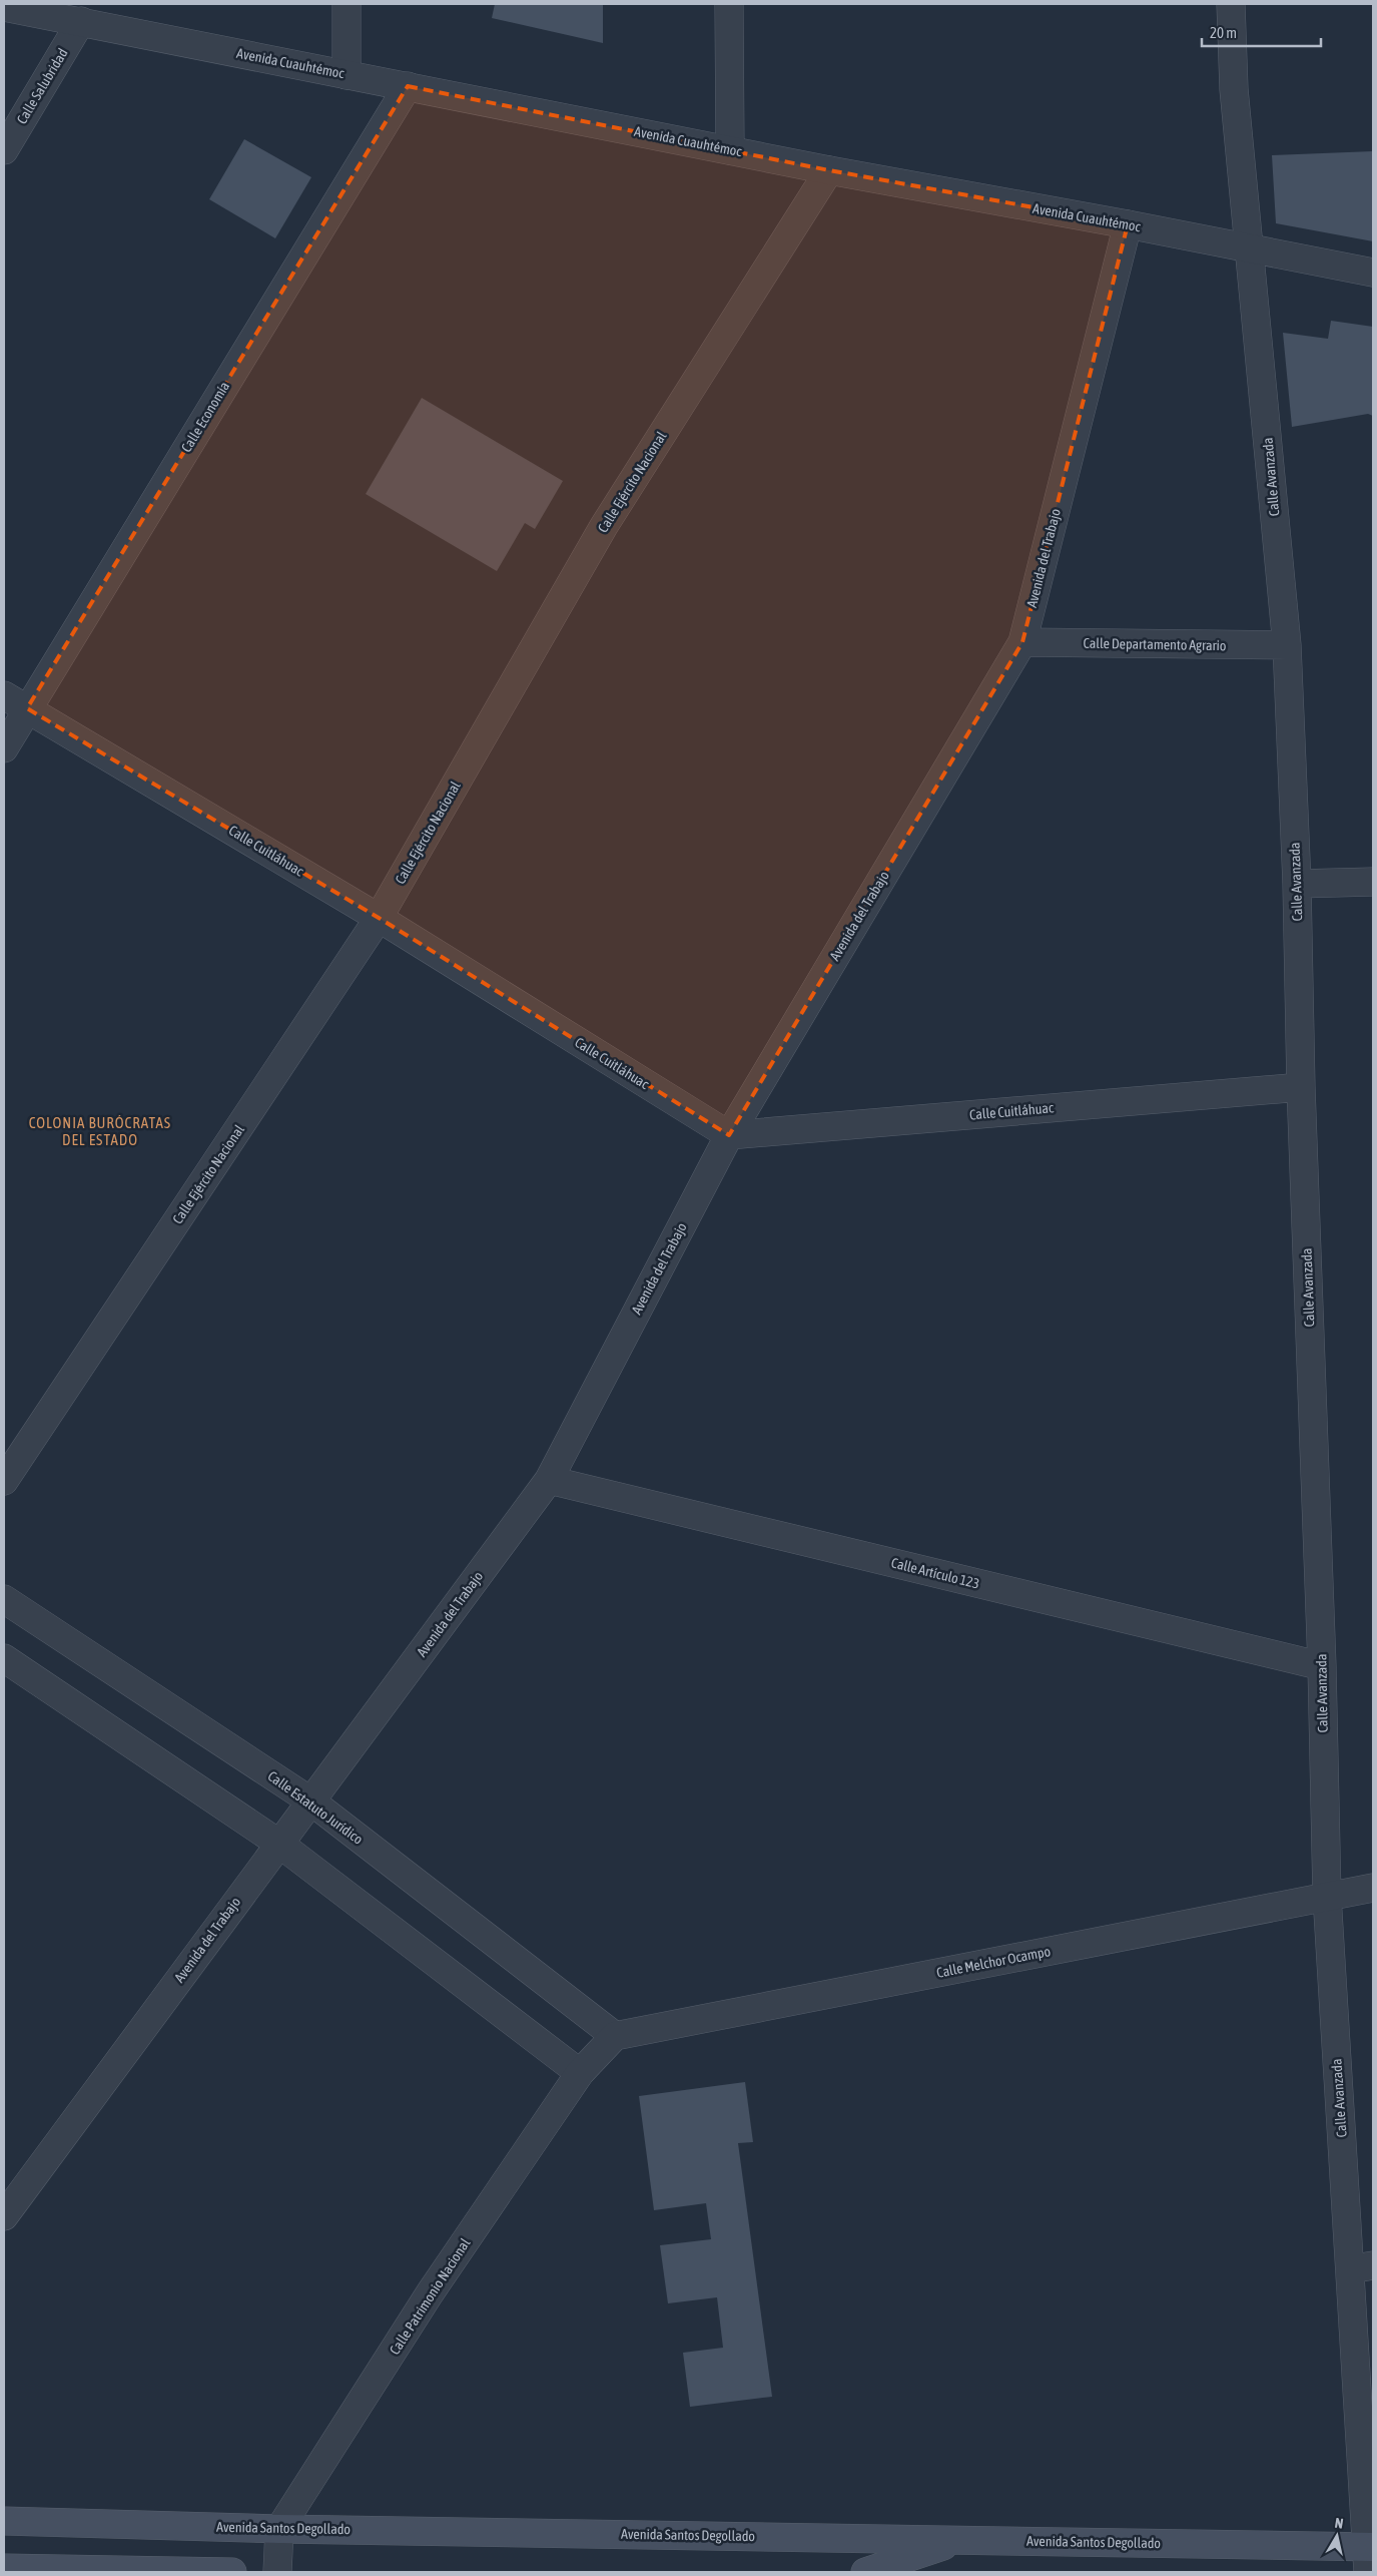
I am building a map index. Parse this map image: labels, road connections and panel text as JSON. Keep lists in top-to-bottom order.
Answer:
{
  "streets": {
    "main road": ["Avenida Santos Degollado"],
    "street": [
      "Avenida Cuauhtémoc",
      "Calle Salubridad",
      "Calle Economía",
      "Calle Avanzada",
      "Calle Ejército Nacional",
      "Avenida del Trabajo",
      "Calle Departamento Agrario",
      "Calle Cuitláhuac",
      "Calle Artículo 123",
      "Calle Estatuto Jurídico",
      "Calle Melchor Ocampo",
      "Calle Patrimonio Nacional"
    ]
  },
  "crossings": [
    ["Avenida Cuauhtémoc", "Calle Salubridad"],
    ["Avenida Cuauhtémoc", "Calle Economía"],
    ["Avenida Cuauhtémoc", "Calle Avanzada"],
    ["Avenida Cuauhtémoc", "Calle Ejército Nacional"],
    ["Avenida Cuauhtémoc", "Avenida del Trabajo"],
    ["Calle Economía", "Calle Cuitláhuac"],
    ["Calle Avanzada", "Calle Departamento Agrario"],
    ["Calle Avanzada", "Calle Cuitláhuac"],
    ["Calle Avanzada", "Calle Artículo 123"],
    ["Calle Avanzada", "Calle Melchor Ocampo"],
    ["Calle Avanzada", "Avenida Santos Degollado"],
    ["Calle Ejército Nacional", "Calle Cuitláhuac"],
    ["Avenida del Trabajo", "Calle Departamento Agrario"],
    ["Avenida del Trabajo", "Calle Cuitláhuac"],
    ["Avenida del Trabajo", "Calle Artículo 123"],
    ["Avenida del Trabajo", "Calle Estatuto Jurídico"],
    ["Calle Estatuto Jurídico", "Calle Melchor Ocampo"],
    ["Calle Estatuto Jurídico", "Calle Patrimonio Nacional"],
    ["Calle Melchor Ocampo", "Calle Patrimonio Nacional"],
    ["Calle Patrimonio Nacional", "Avenida Santos Degollado"]
  ],
  "districts": ["COLONIA BURÓCRATAS DEL ESTADO"],
  "scale_bar": "20 m",
  "north": "top"
}
